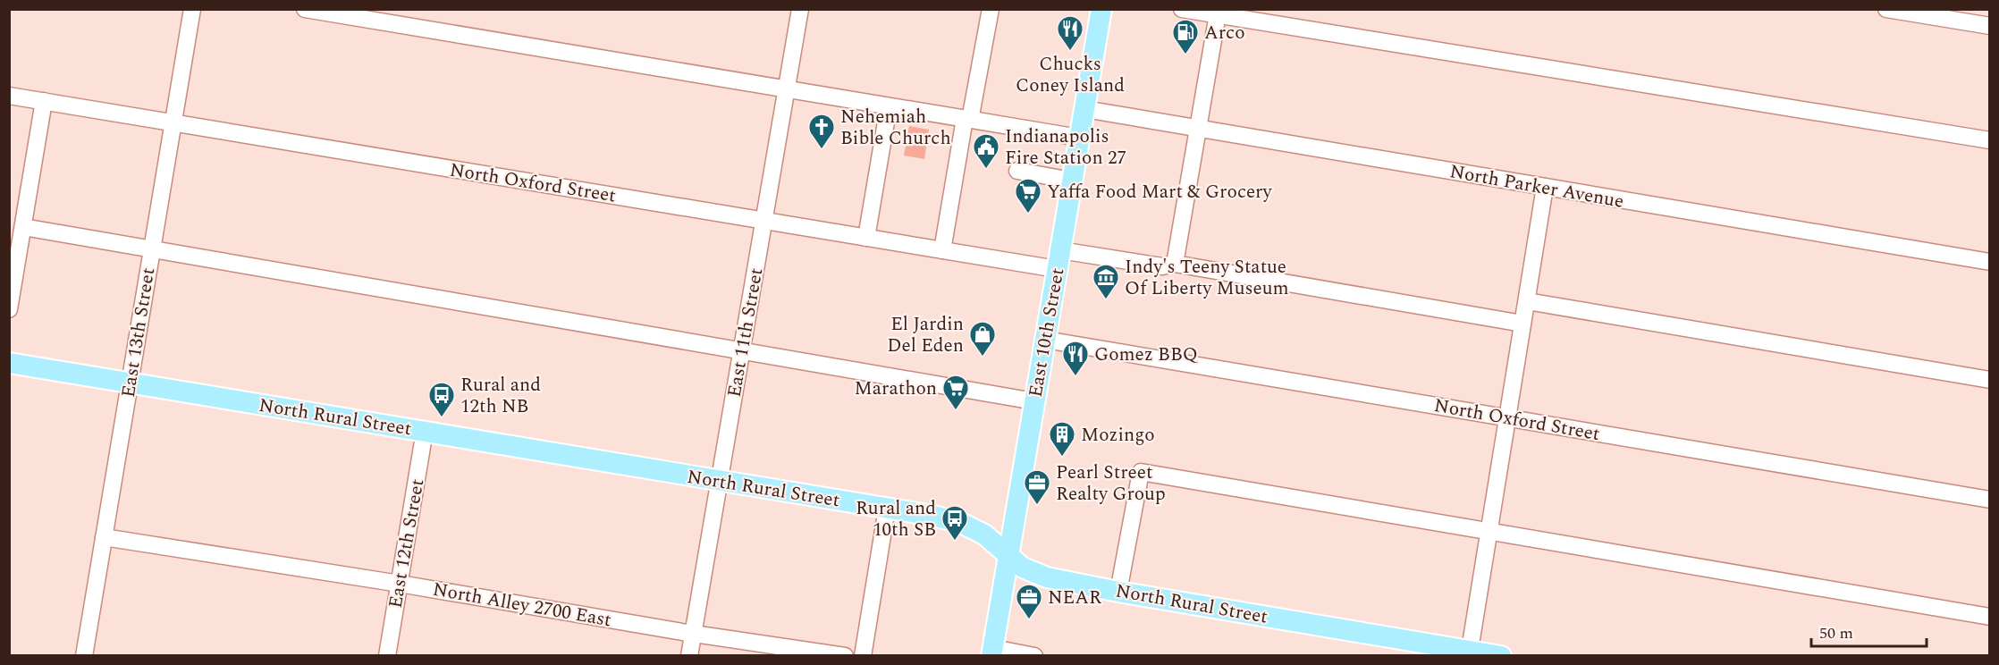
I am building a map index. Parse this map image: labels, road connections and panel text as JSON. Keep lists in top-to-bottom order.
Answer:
{
  "streets": {
    "main road": ["East 10th Street", "North Rural Street"],
    "street": [
      "North Oxford Street",
      "North Parker Avenue",
      "East 13th Street",
      "East 11th Street",
      "East 12th Street",
      "North Alley 2700 East"
    ]
  },
  "crossings": [
    ["North Oxford Street", "East 13th Street"],
    ["North Oxford Street", "East 11th Street"],
    ["North Oxford Street", "East 10th Street"],
    ["North Parker Avenue", "East 10th Street"],
    ["East 13th Street", "North Rural Street"],
    ["East 13th Street", "North Alley 2700 East"],
    ["East 11th Street", "North Rural Street"],
    ["East 11th Street", "North Alley 2700 East"],
    ["East 10th Street", "North Rural Street"],
    ["North Rural Street", "East 12th Street"],
    ["East 12th Street", "North Alley 2700 East"]
  ],
  "places": {
    "restaurant": ["Chucks Coney Island", "Gomez BBQ"],
    "fuel station": ["Arco"],
    "church": ["Nehemiah Bible Church"],
    "public building": ["Indianapolis Fire Station 27"],
    "supermarket": ["Yaffa Food Mart & Grocery", "Marathon"],
    "museum": ["Indy's Teeny Statue Of Liberty Museum"],
    "shop": ["El Jardin Del Eden"],
    "bus stop": ["Rural and 12th NB", "Rural and 10th SB"],
    "building": ["Mozingo"],
    "office": ["Pearl Street Realty Group", "NEAR"]
  },
  "scale_bar": "50 m"
}
